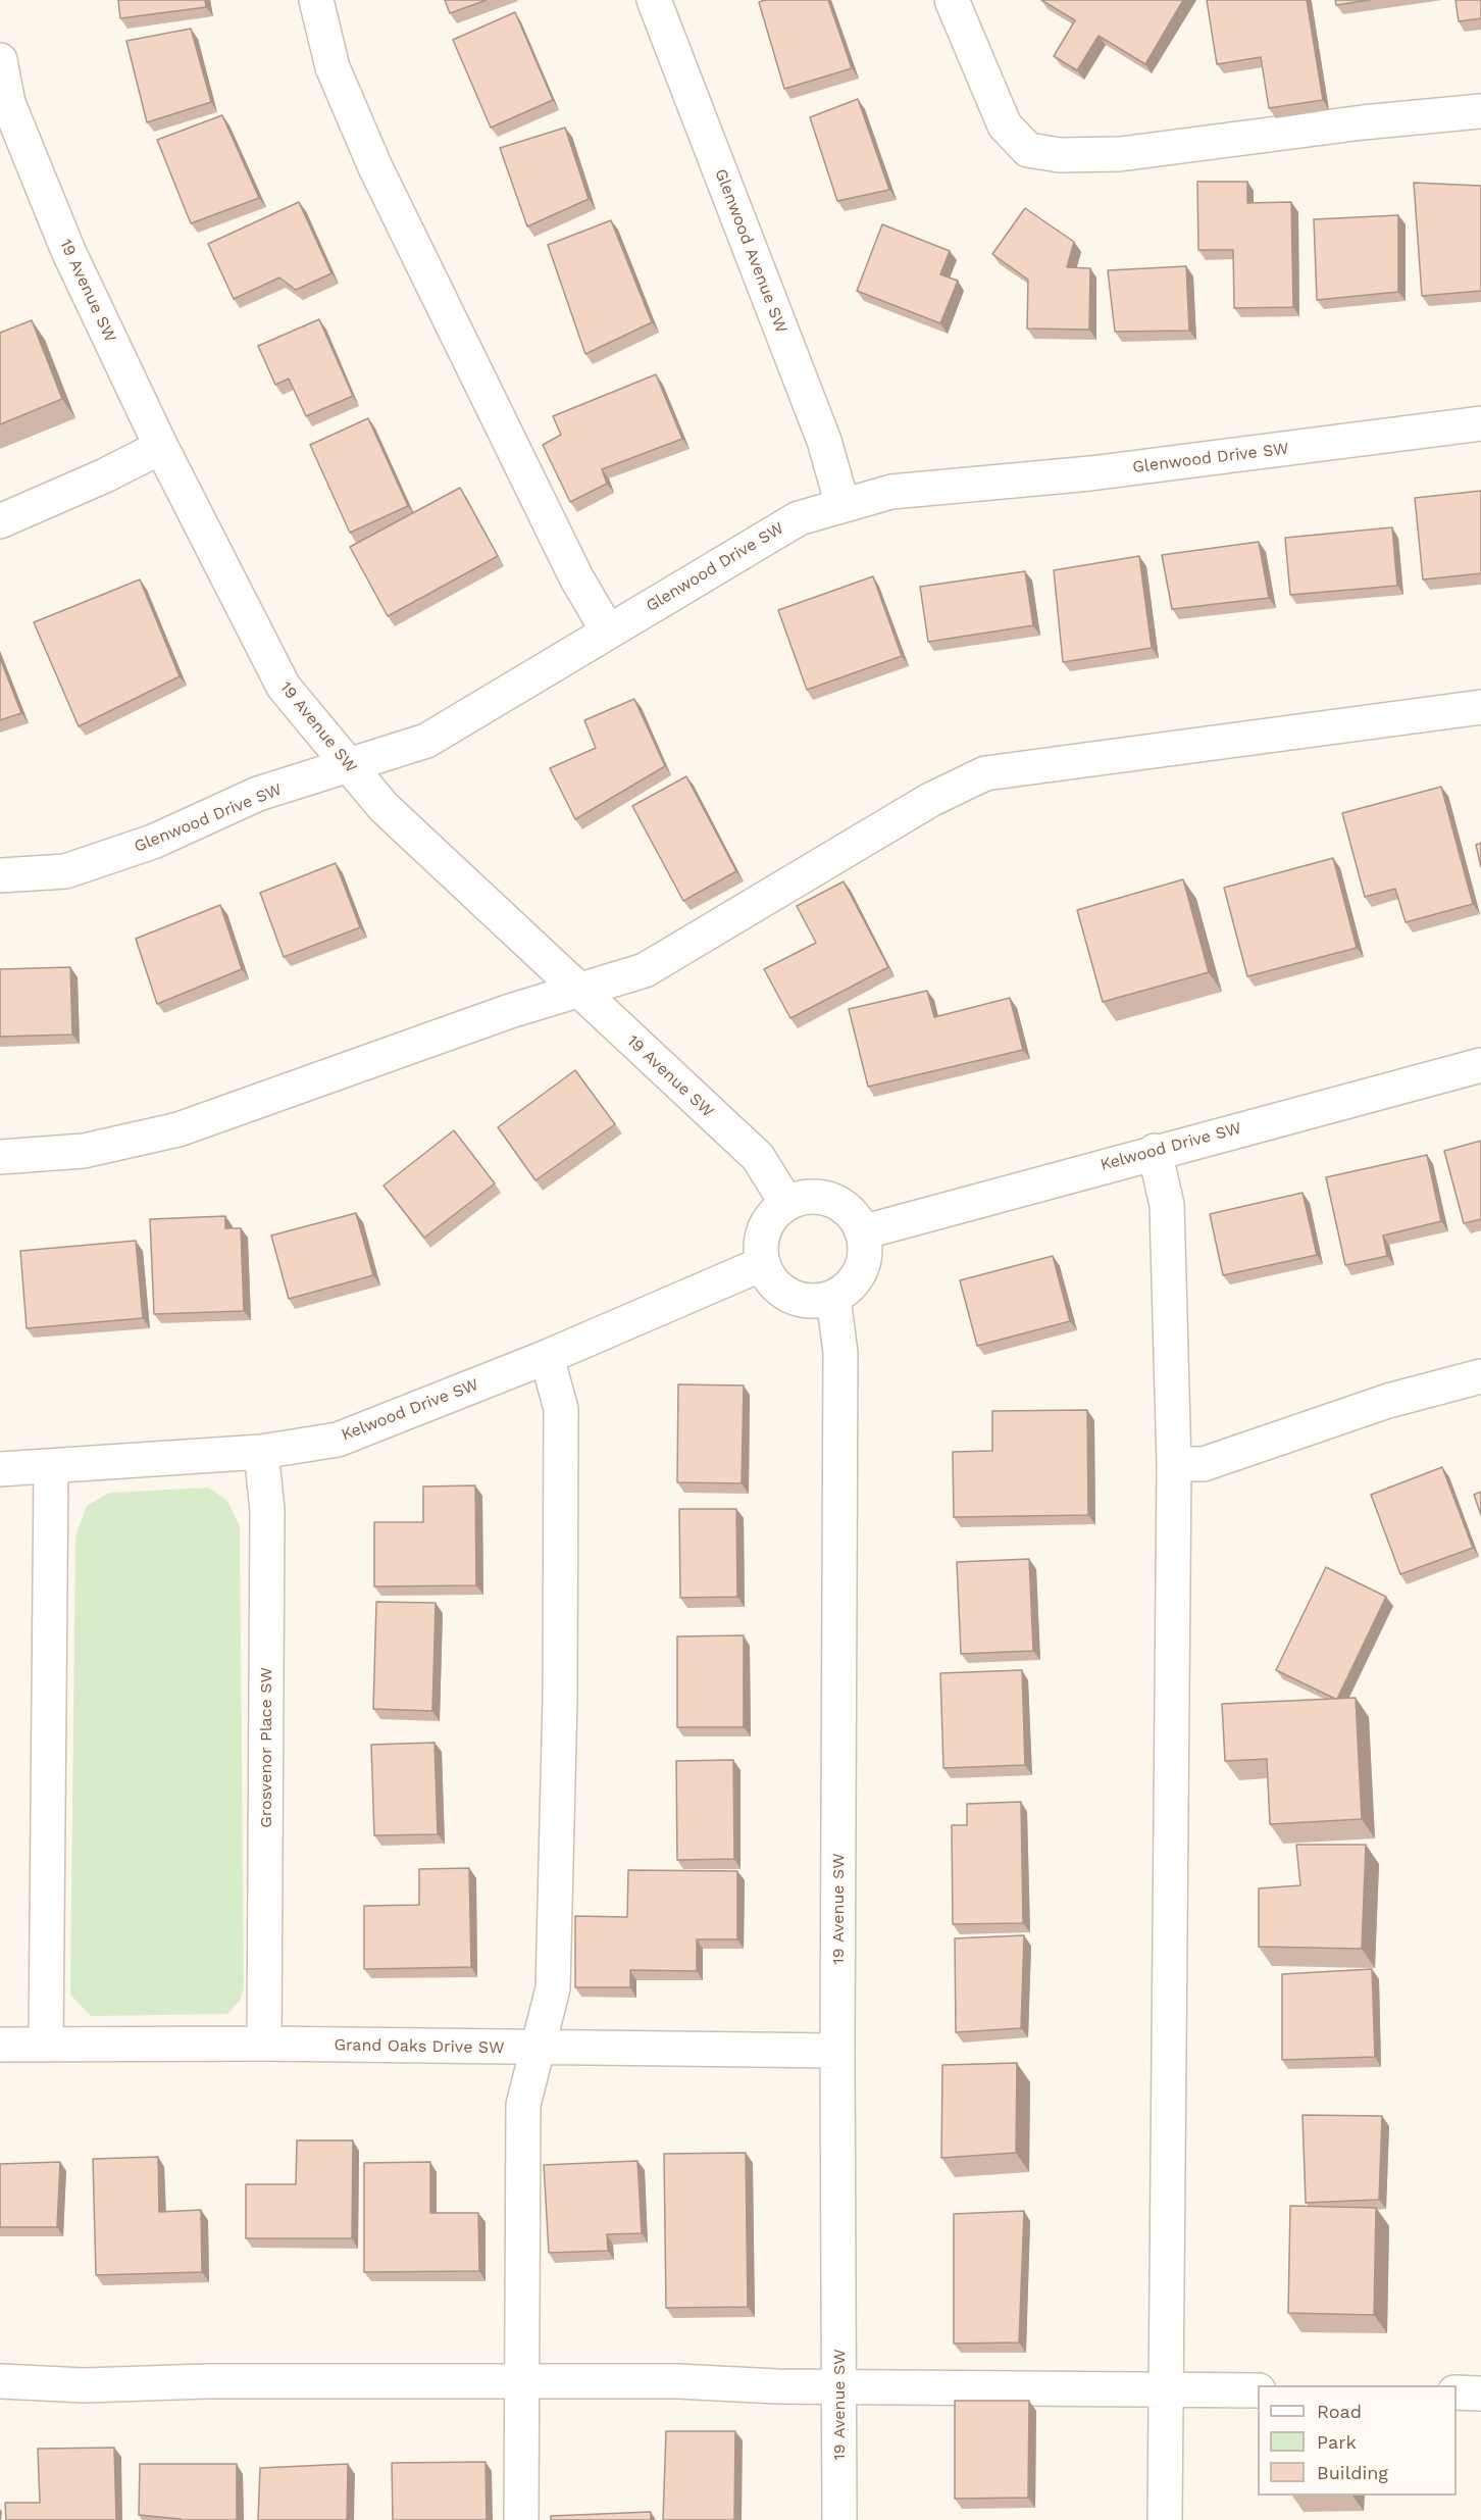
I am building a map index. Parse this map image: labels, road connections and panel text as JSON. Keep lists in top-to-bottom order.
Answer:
{
  "streets": {
    "street": [
      "Glenwood Avenue SW",
      "19 Avenue SW",
      "Glenwood Drive SW",
      "Kelwood Drive SW",
      "Grosvenor Place SW",
      "Grand Oaks Drive SW"
    ]
  },
  "crossings": [
    ["Glenwood Avenue SW", "Glenwood Drive SW"],
    ["19 Avenue SW", "Glenwood Drive SW"],
    ["19 Avenue SW", "Kelwood Drive SW"],
    ["19 Avenue SW", "Grand Oaks Drive SW"],
    ["Kelwood Drive SW", "Grosvenor Place SW"],
    ["Grosvenor Place SW", "Grand Oaks Drive SW"]
  ],
  "legend": ["Road", "Park", "Building"]
}
